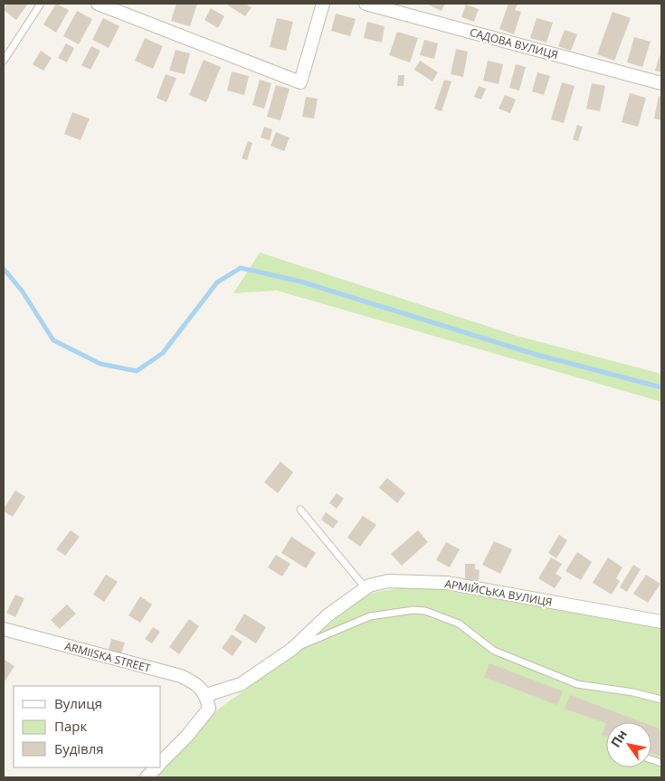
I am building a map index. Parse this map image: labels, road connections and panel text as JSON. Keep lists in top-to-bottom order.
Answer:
{
  "streets": {
    "street": ["САДОВА ВУЛИЦЯ", "АРМІЙСЬКА ВУЛИЦЯ", "ARMIISKA STREET"]
  },
  "crossings": [
    ["АРМІЙСЬКА ВУЛИЦЯ", "ARMIISKA STREET"]
  ],
  "legend": ["Вулиця", "Парк", "Будівля"],
  "north": "top left"
}
